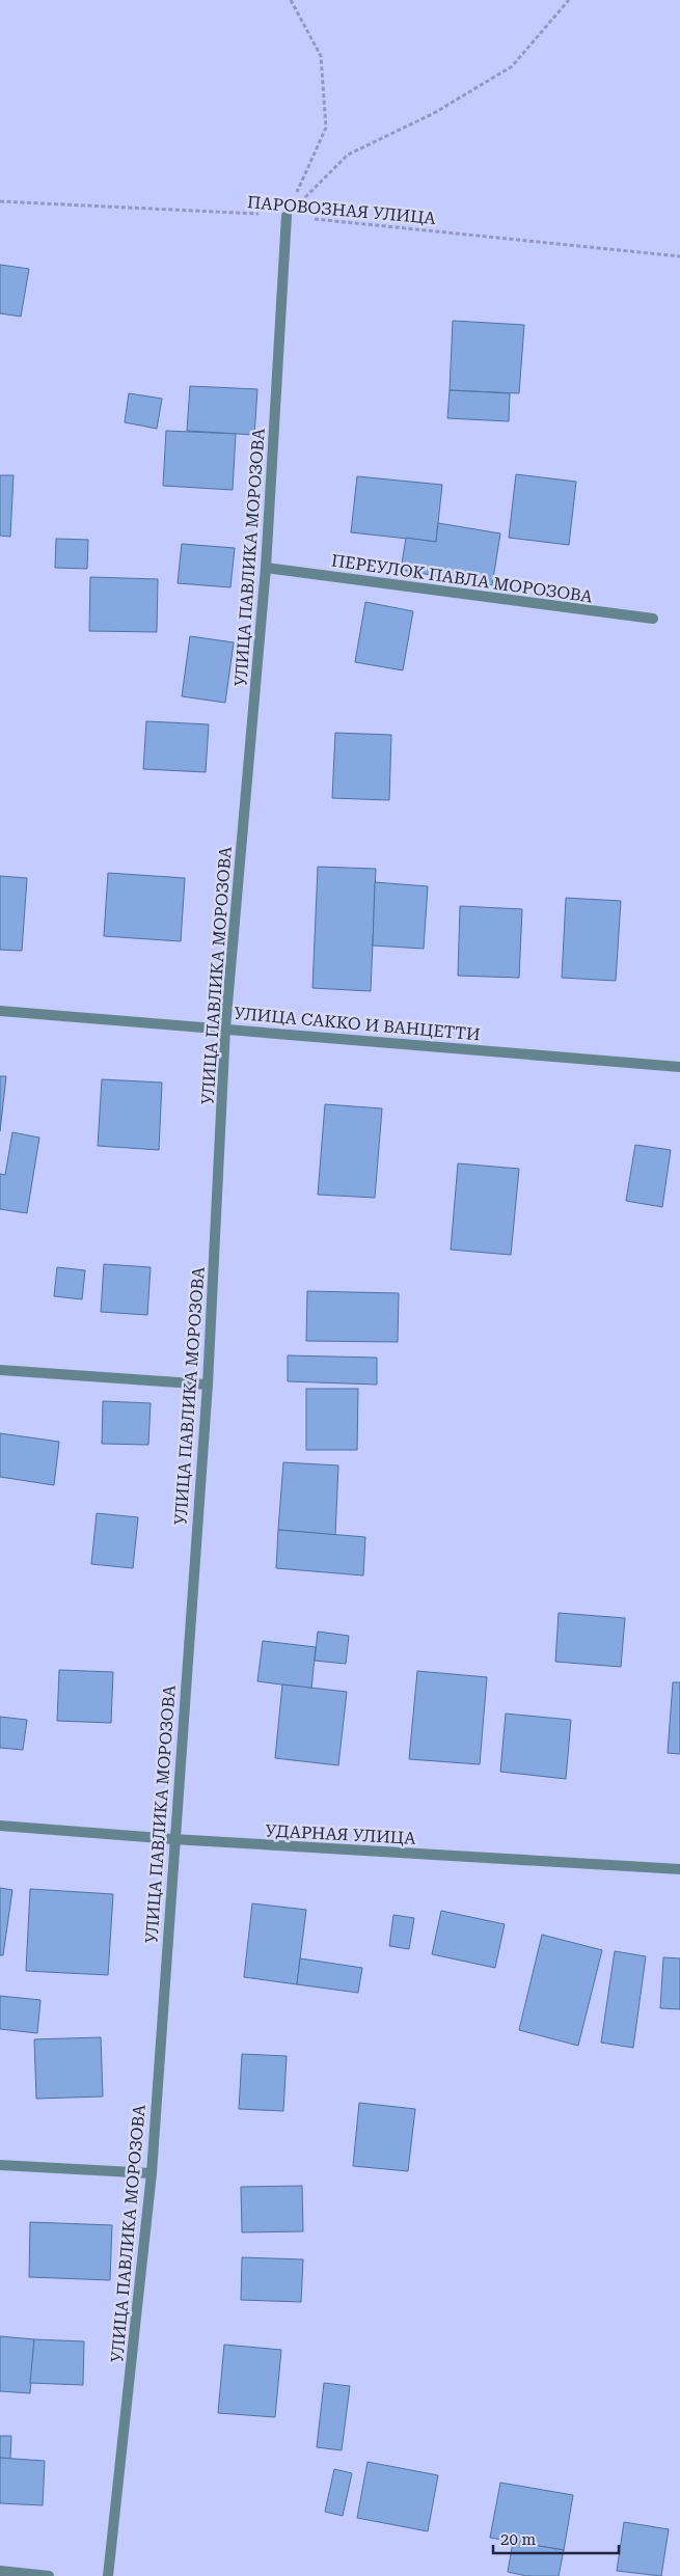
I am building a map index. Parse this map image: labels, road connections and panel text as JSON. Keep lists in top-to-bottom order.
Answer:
{
  "streets": {
    "street": [
      "УЛИЦА ПАВЛИКА МОРОЗОВА",
      "ПЕРЕУЛОК ПАВЛА МОРОЗОВА",
      "УЛИЦА САККО И ВАНЦЕТТИ",
      "УДАРНАЯ УЛИЦА"
    ],
    "path": ["ПАРОВОЗНАЯ УЛИЦА"]
  },
  "crossings": [
    ["ПАРОВОЗНАЯ УЛИЦА", "УЛИЦА ПАВЛИКА МОРОЗОВА"],
    ["УЛИЦА ПАВЛИКА МОРОЗОВА", "ПЕРЕУЛОК ПАВЛА МОРОЗОВА"],
    ["УЛИЦА ПАВЛИКА МОРОЗОВА", "УЛИЦА САККО И ВАНЦЕТТИ"],
    ["УЛИЦА ПАВЛИКА МОРОЗОВА", "УДАРНАЯ УЛИЦА"]
  ],
  "scale_bar": "20 m"
}
